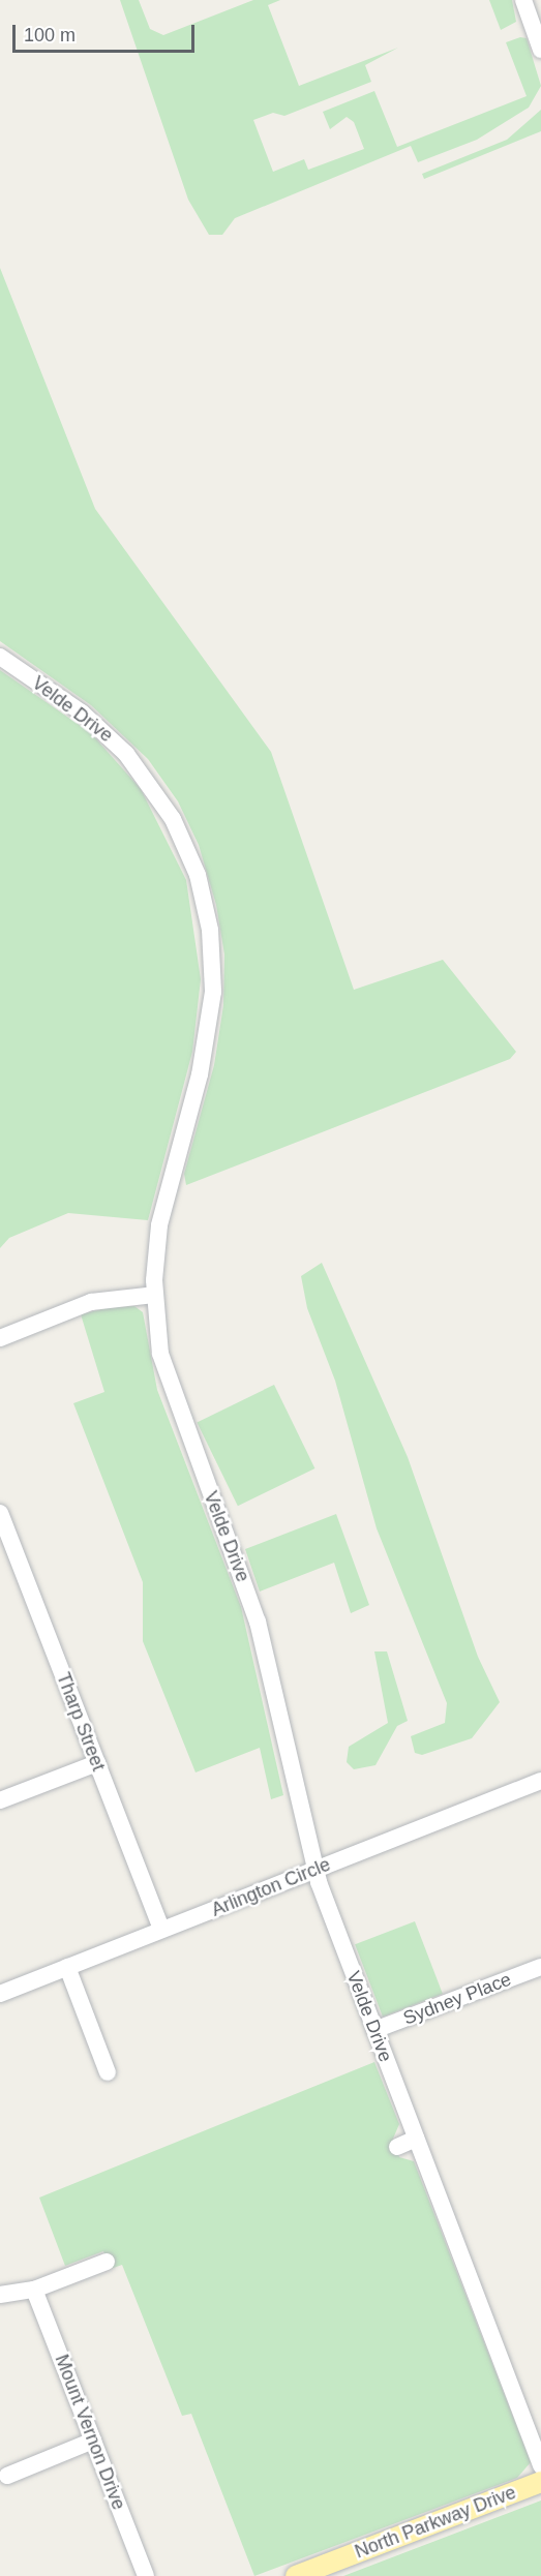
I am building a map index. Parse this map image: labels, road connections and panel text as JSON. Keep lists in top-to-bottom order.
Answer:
{
  "streets": {
    "main road": ["North Parkway Drive"],
    "street": [
      "Velde Drive",
      "Tharp Street",
      "Arlington Circle",
      "Sydney Place",
      "Mount Vernon Drive"
    ]
  },
  "crossings": [
    ["Velde Drive", "Arlington Circle"],
    ["Velde Drive", "Sydney Place"],
    ["Tharp Street", "Arlington Circle"]
  ],
  "scale_bar": "100 m"
}
